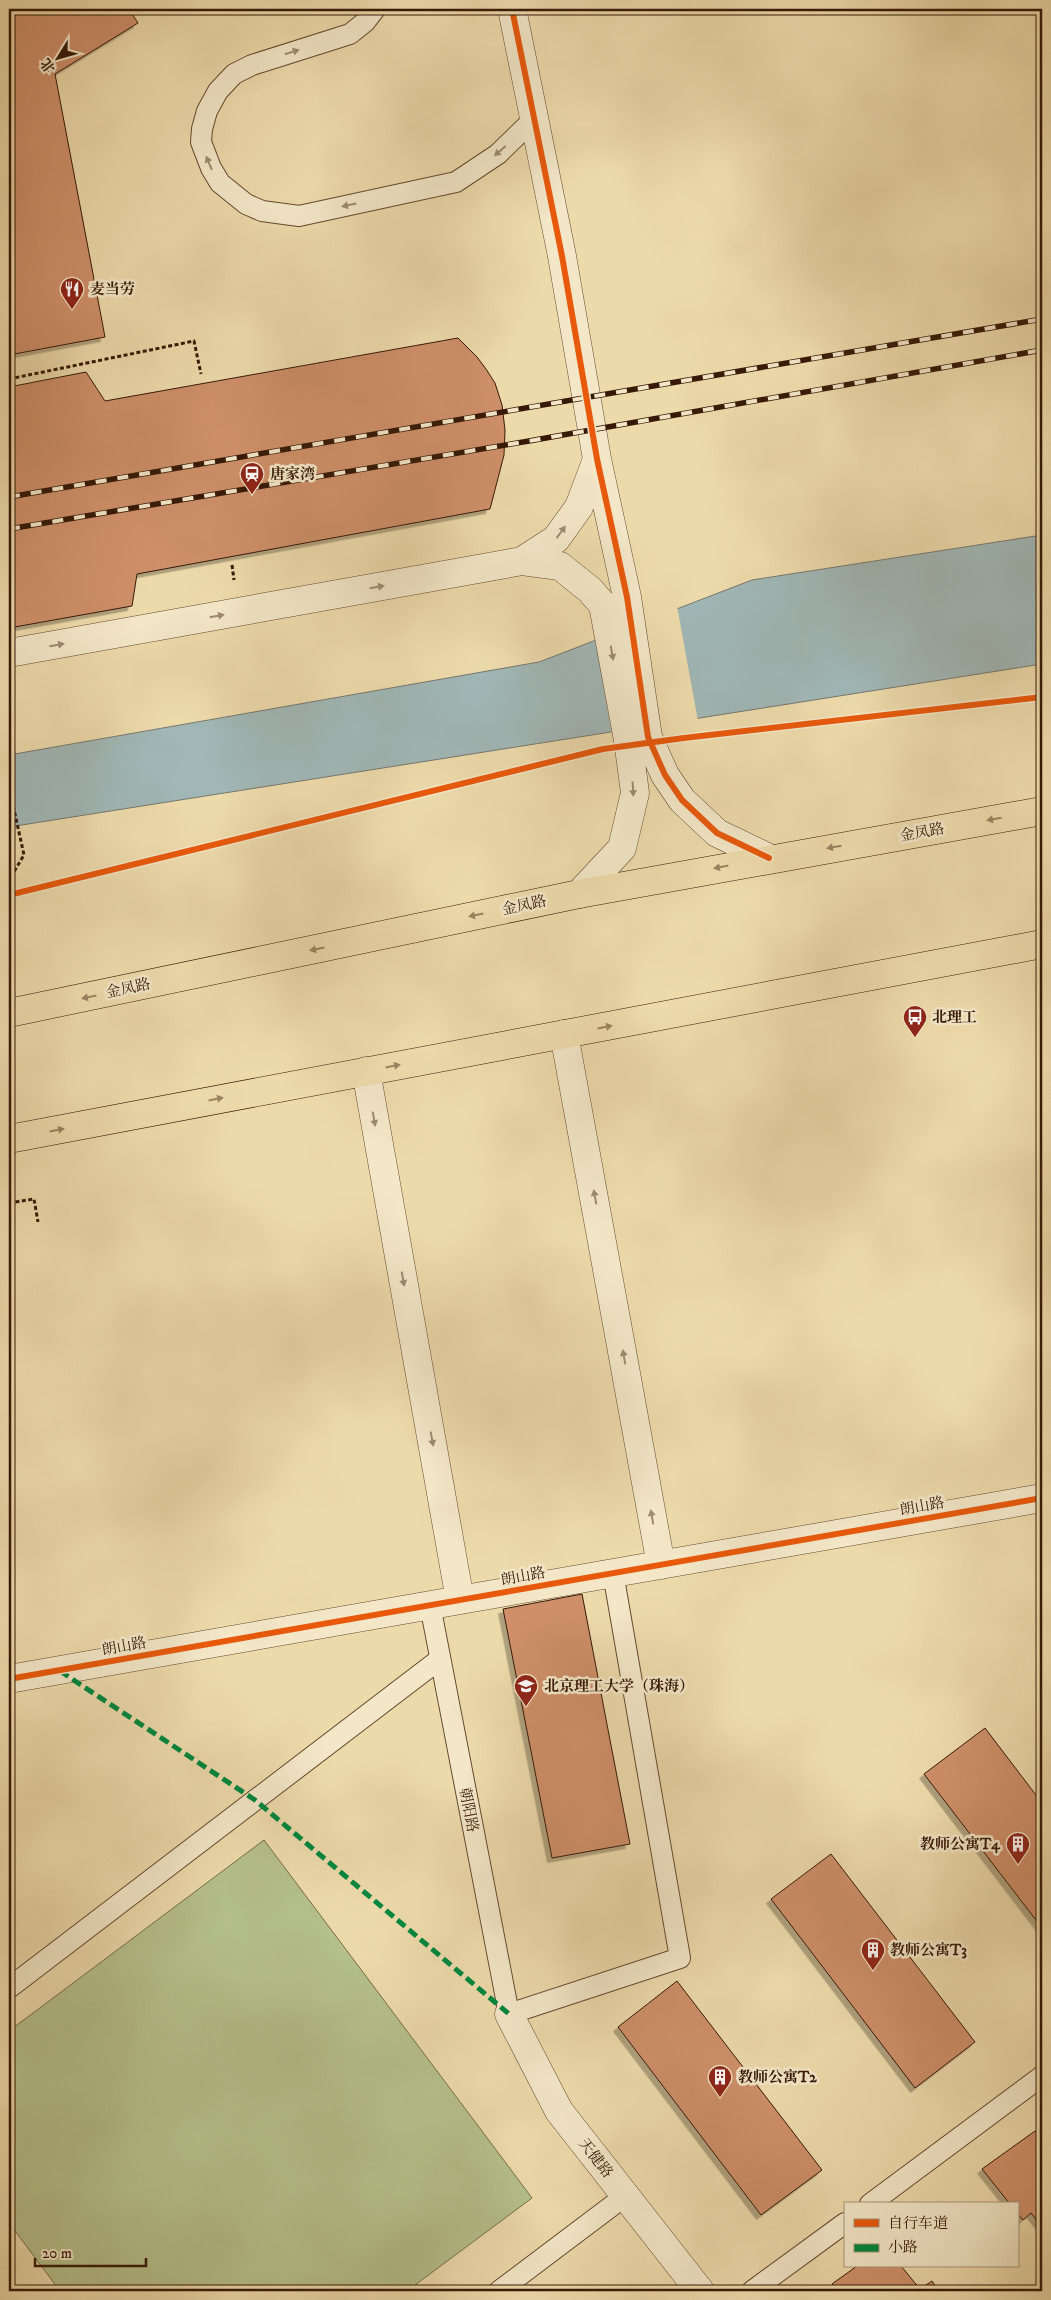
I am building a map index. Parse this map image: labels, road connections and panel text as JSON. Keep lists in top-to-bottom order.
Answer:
{
  "streets": {
    "highway": ["金凤路"],
    "street": ["朗山路", "天健路"],
    "lane": ["朝阳路"]
  },
  "crossings": [
    ["朗山路", "朝阳路"],
    ["朝阳路", "天健路"]
  ],
  "places": {
    "restaurant": ["麦当劳"],
    "station": ["唐家湾"],
    "bus stop": ["北理工"],
    "school or university": ["北京理工大学（珠海）"],
    "building": ["教师公寓T4", "教师公寓T3", "教师公寓T2"]
  },
  "legend": ["自行车道", "小路"],
  "scale_bar": "20 m",
  "north": "bottom left"
}
